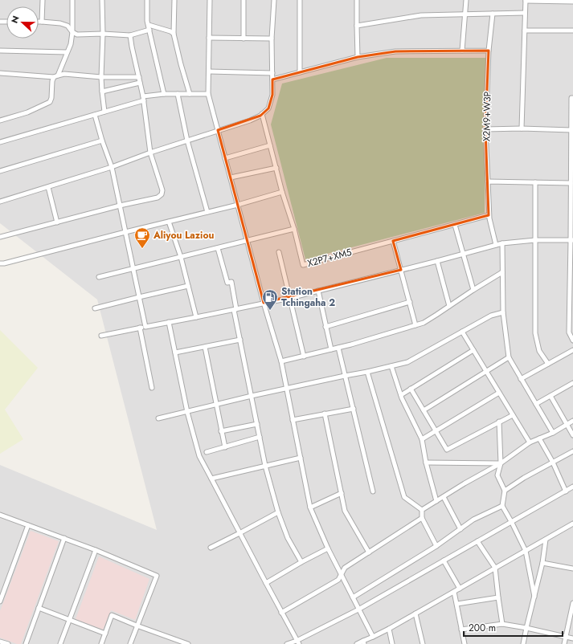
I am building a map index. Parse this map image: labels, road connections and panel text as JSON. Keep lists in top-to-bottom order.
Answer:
{
  "streets": {
    "street": ["X2M9+W3P", "X2P7+XM5"]
  },
  "crossings": [
    ["X2M9+W3P", "X2P7+XM5"]
  ],
  "places": {
    "cafe": ["Aliyou Laziou"],
    "fuel station": ["Station Tchingaha 2"]
  },
  "scale_bar": "200 m",
  "north": "left"
}
